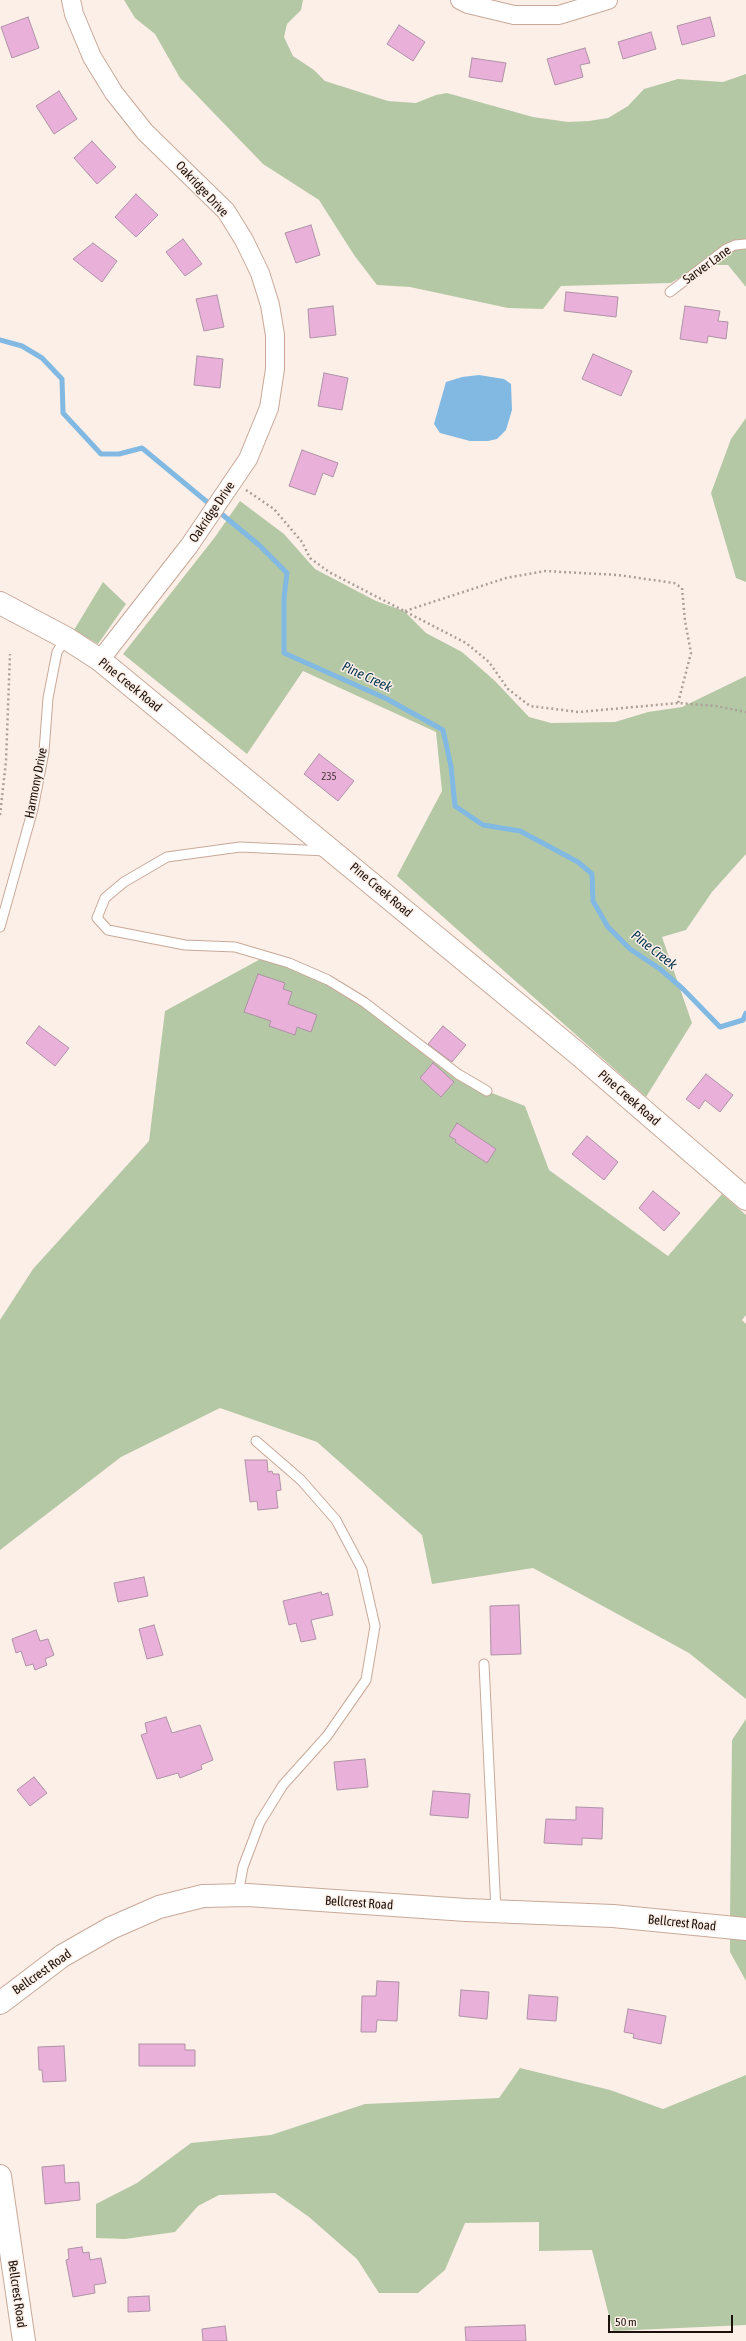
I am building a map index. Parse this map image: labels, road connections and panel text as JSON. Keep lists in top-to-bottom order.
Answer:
{
  "streets": {
    "street": ["Oakridge Drive", "Pine Creek Road", "Bellcrest Road"],
    "lane": ["Sarver Lane", "Harmony Drive"]
  },
  "crossings": [
    ["Oakridge Drive", "Pine Creek Road"],
    ["Pine Creek Road", "Harmony Drive"]
  ],
  "water": ["Pine Creek"],
  "house_numbers": ["235"],
  "scale_bar": "50 m"
}
